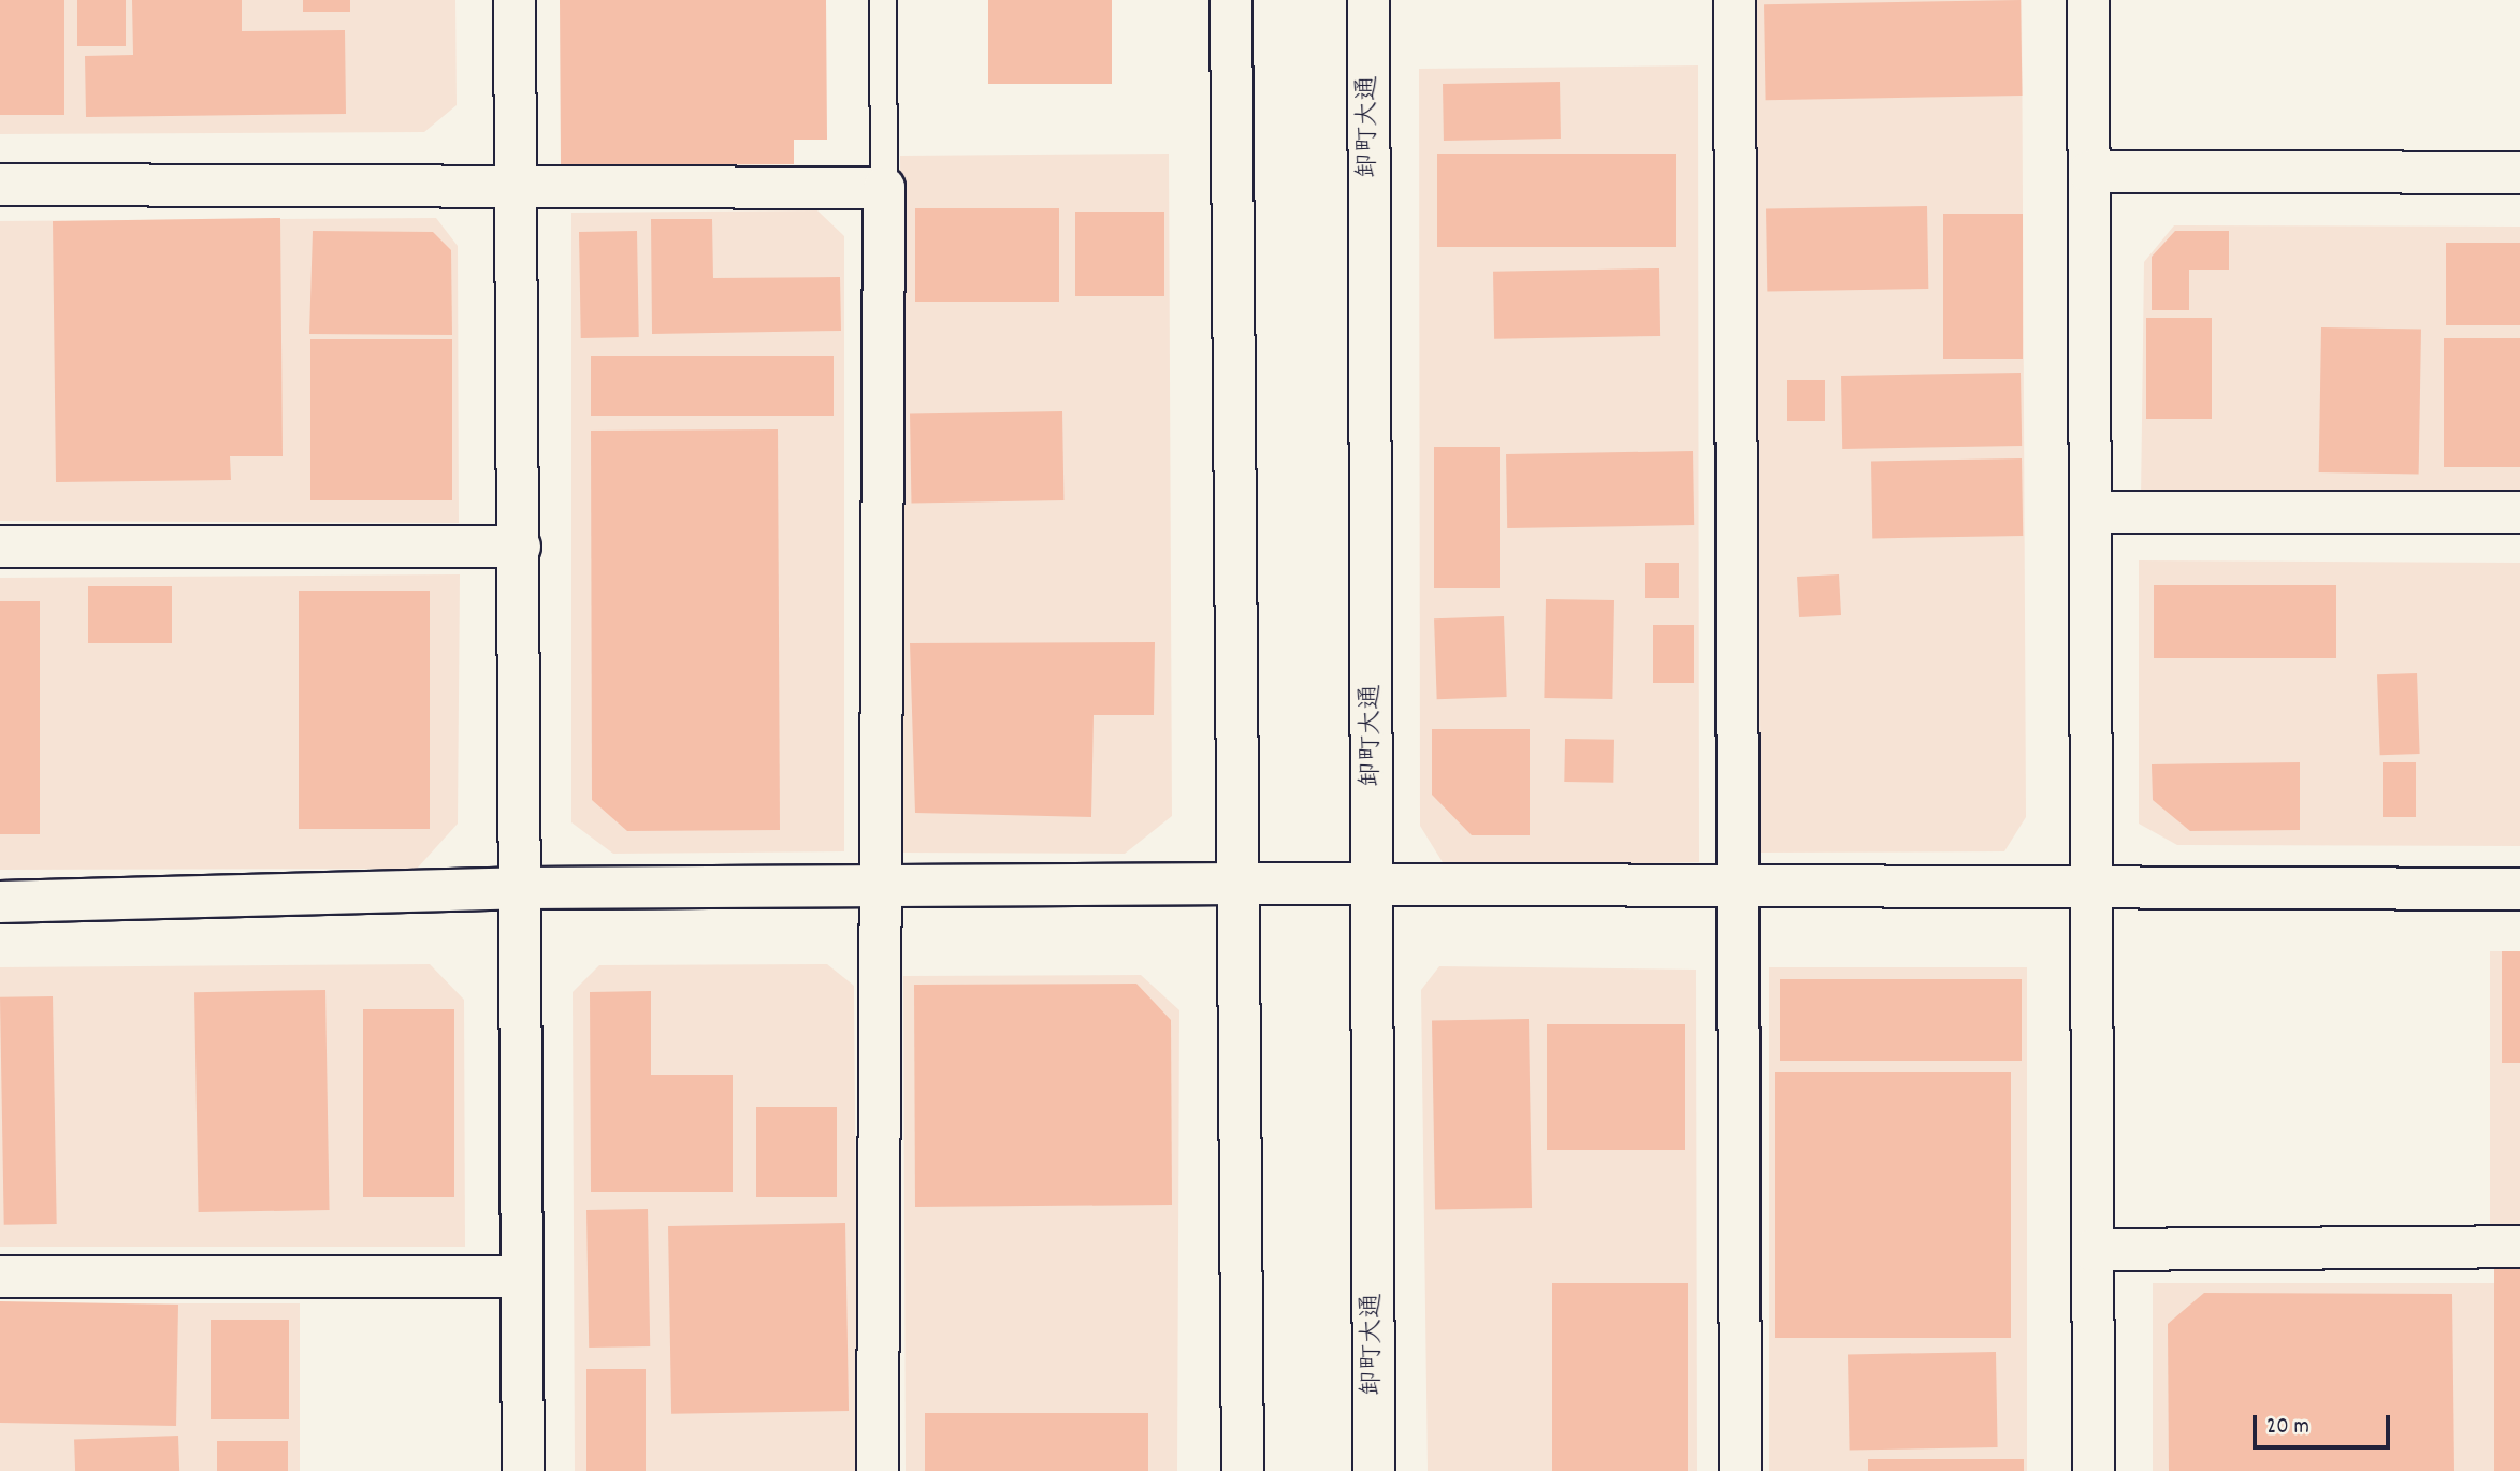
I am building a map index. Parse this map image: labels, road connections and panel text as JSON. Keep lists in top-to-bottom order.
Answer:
{
  "streets": {
    "street": ["卸町大通"]
  },
  "scale_bar": "20 m"
}
